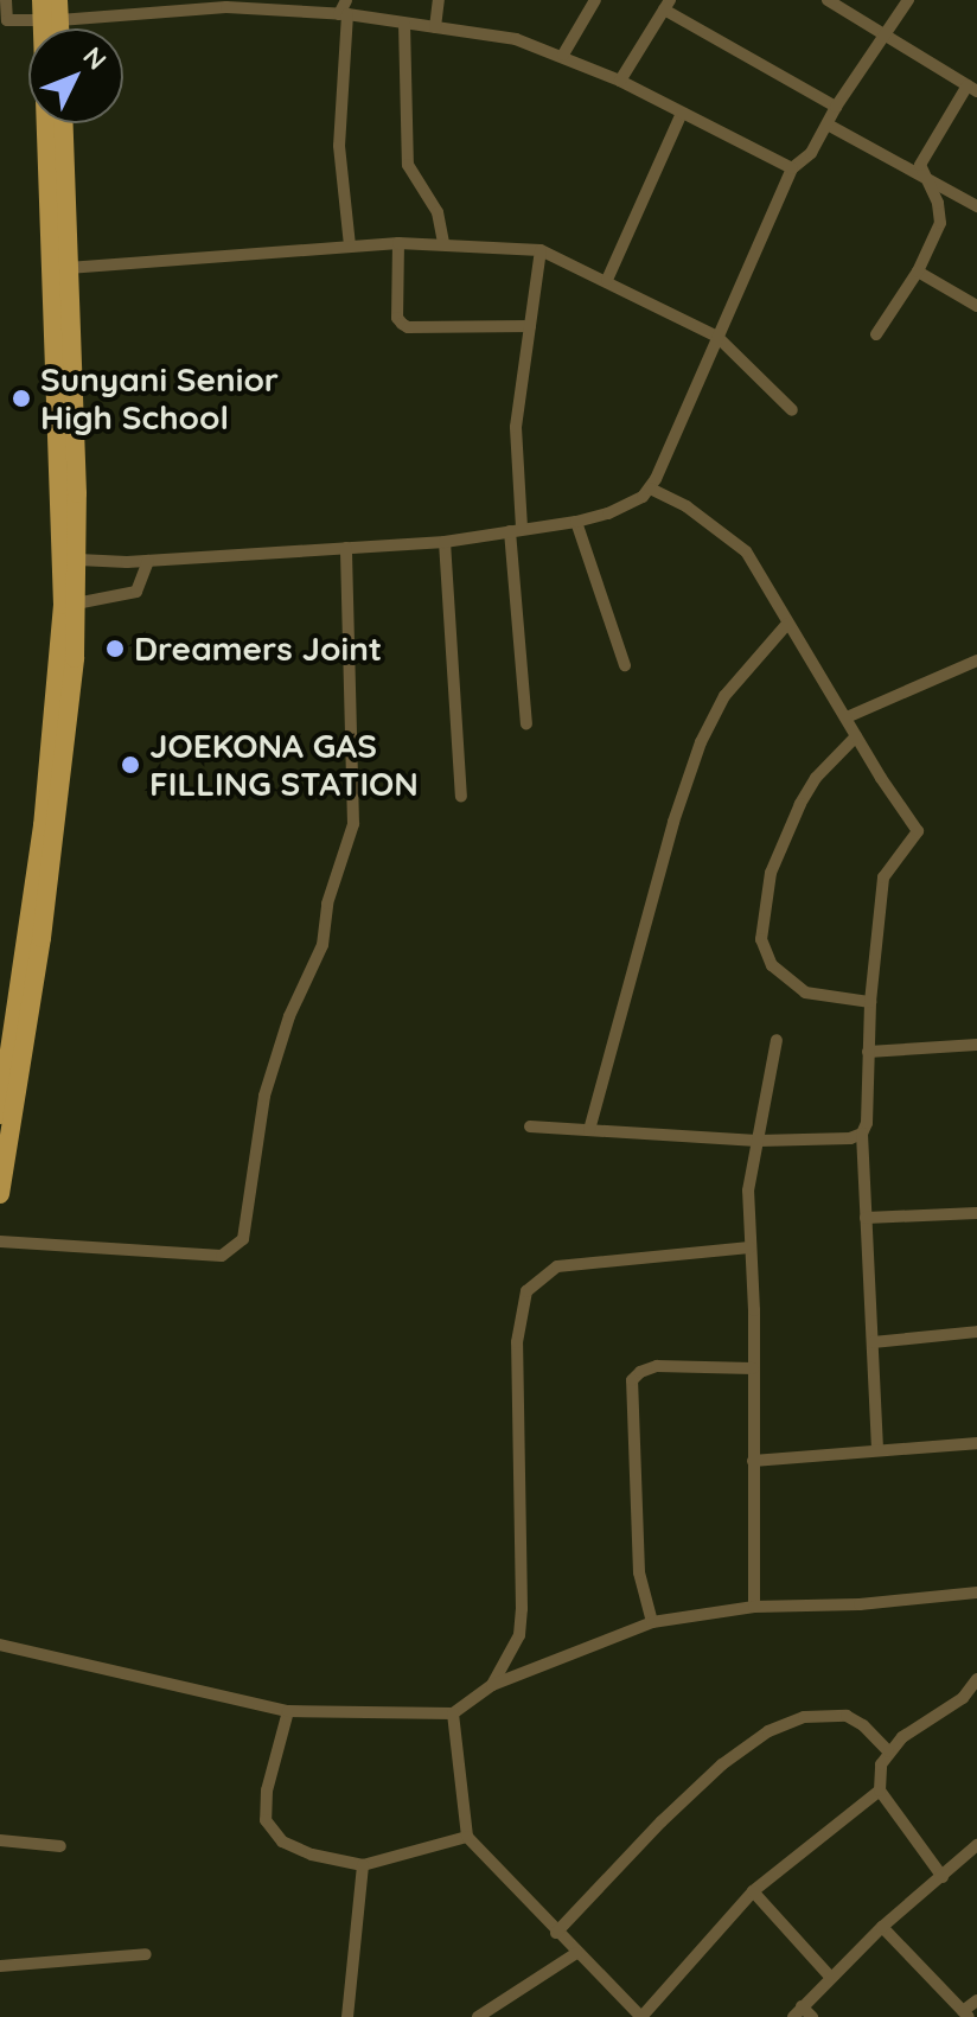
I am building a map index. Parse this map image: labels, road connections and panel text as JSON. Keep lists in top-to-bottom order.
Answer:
{
  "places": ["Sunyani Senior High School", "Dreamers Joint", "JOEKONA GAS FILLING STATION"],
  "north": "top right"
}
